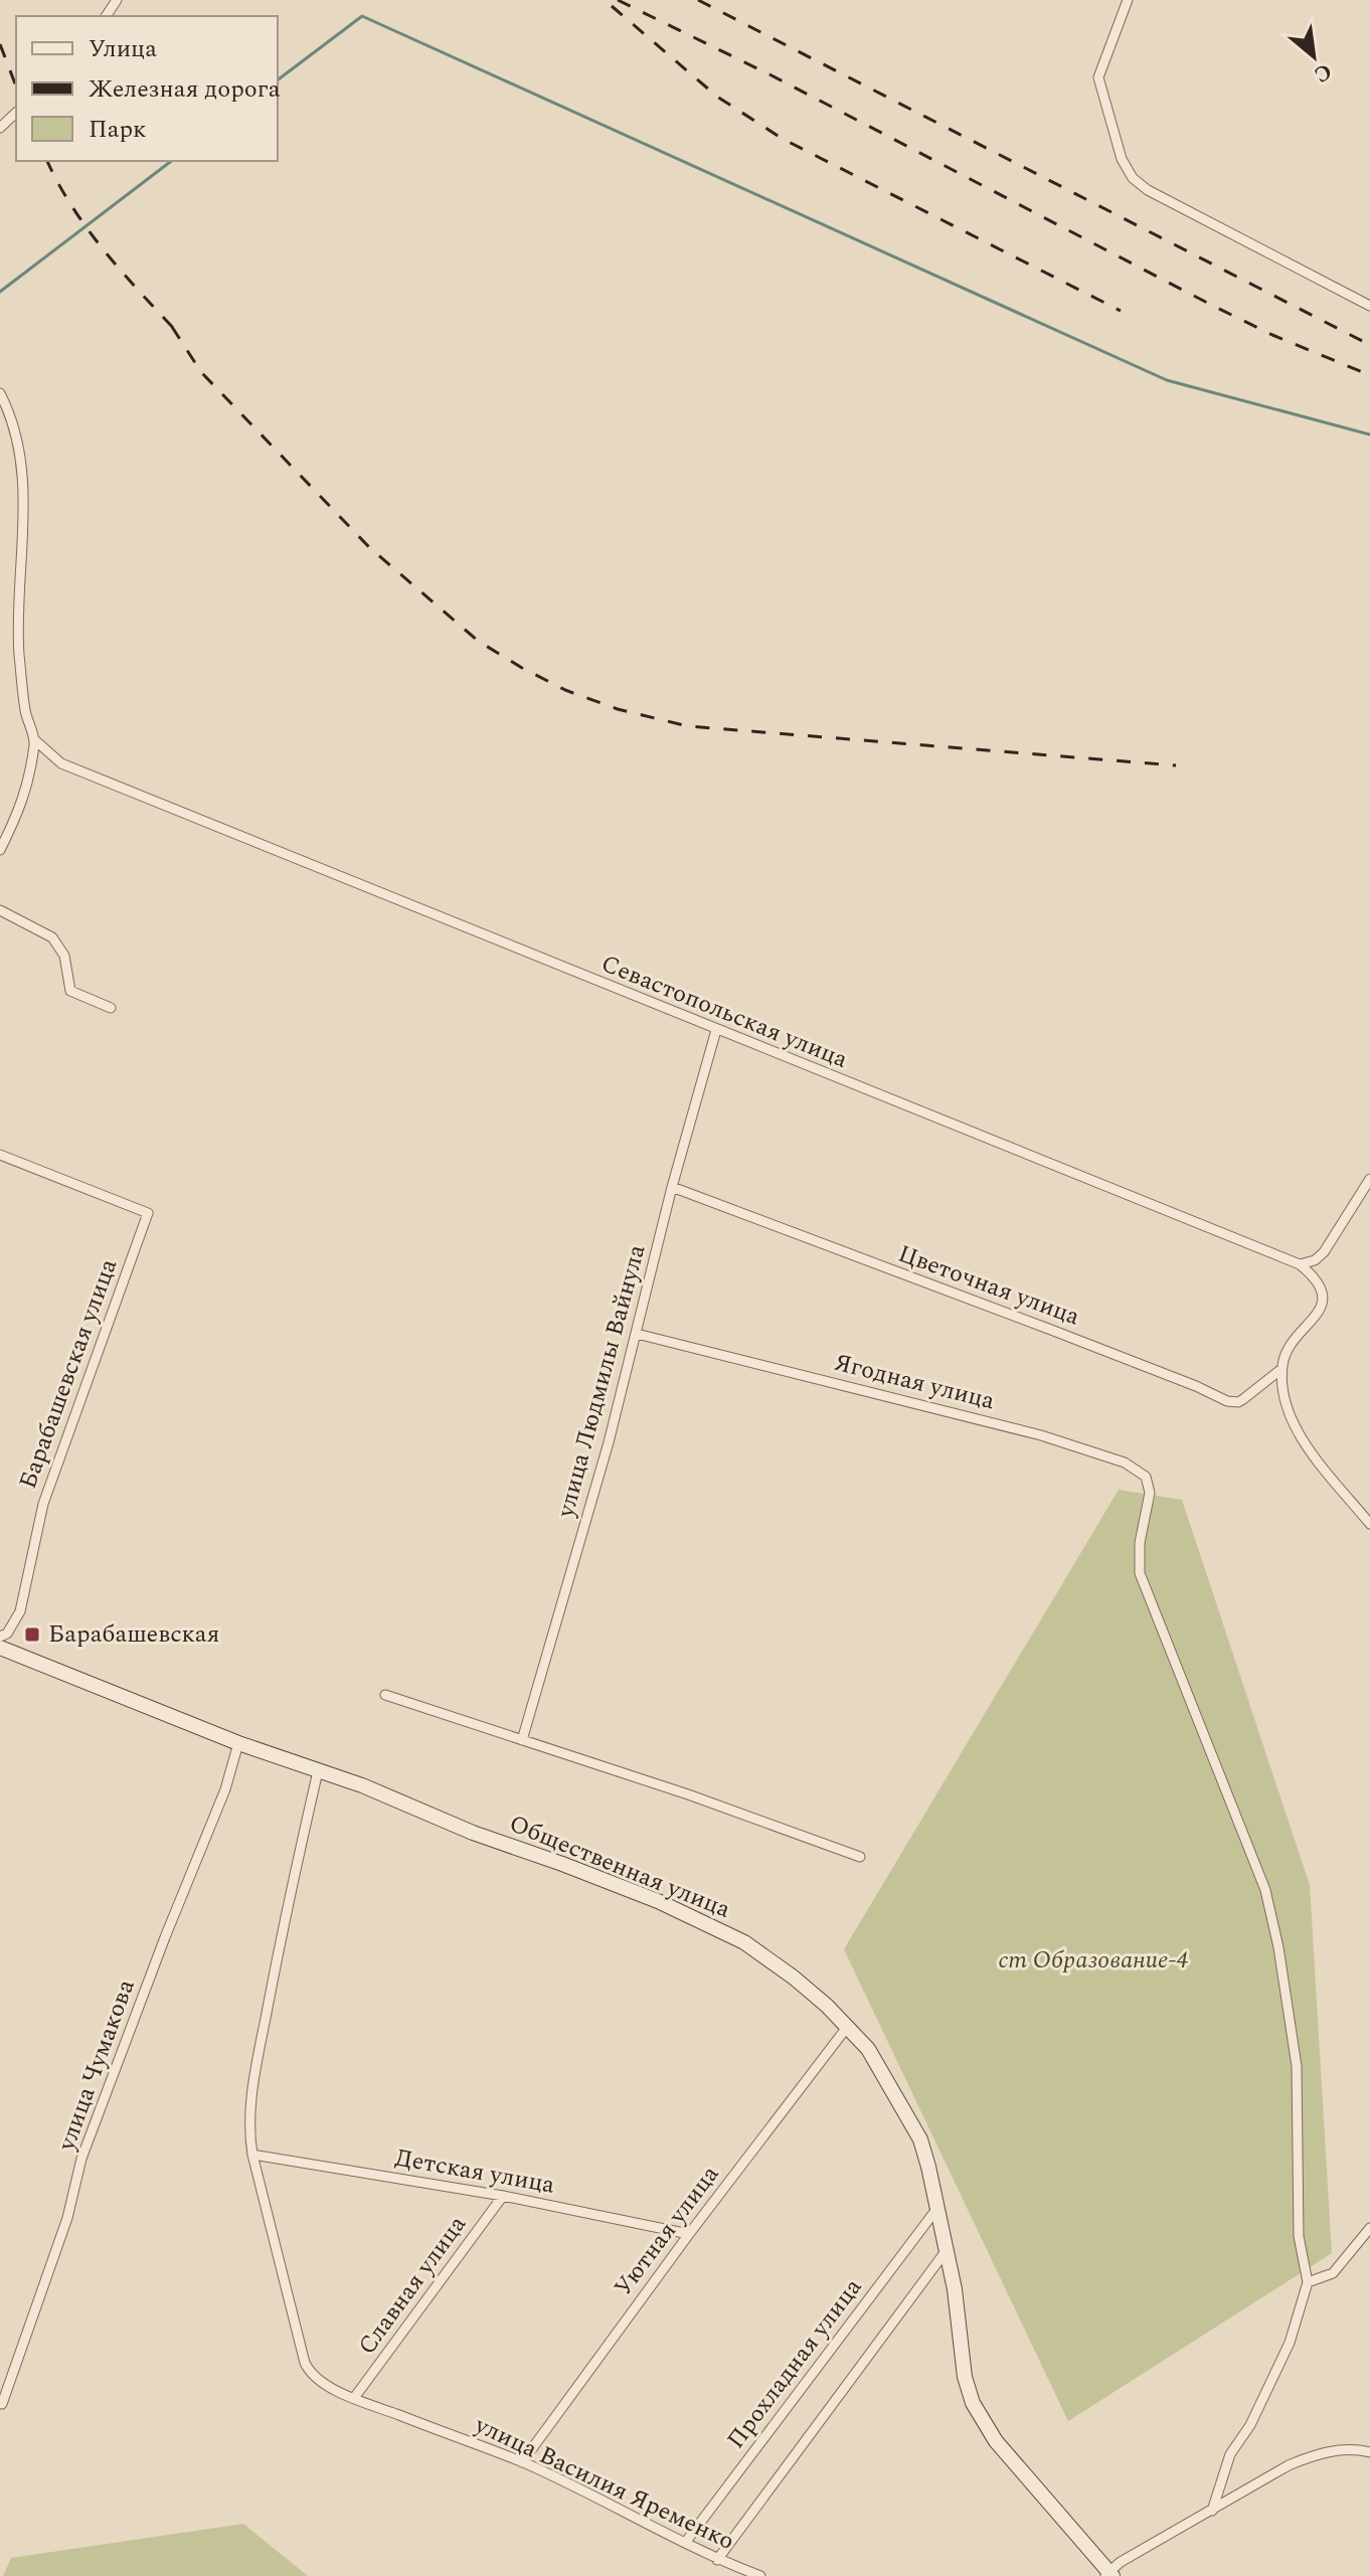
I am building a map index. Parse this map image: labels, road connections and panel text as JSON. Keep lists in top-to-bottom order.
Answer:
{
  "streets": {
    "main road": ["Общественная улица"],
    "street": [
      "Севастопольская улица",
      "Цветочная улица",
      "Барабашевская улица",
      "улица Людмилы Вайнула",
      "Ягодная улица",
      "улица Чумакова",
      "Детская улица",
      "Уютная улица",
      "Славная улица",
      "Прохладная улица",
      "улица Василия Яременко"
    ]
  },
  "crossings": [
    ["Севастопольская улица", "улица Людмилы Вайнула"],
    ["Цветочная улица", "улица Людмилы Вайнула"],
    ["улица Людмилы Вайнула", "Ягодная улица"],
    ["Общественная улица", "улица Чумакова"],
    ["Общественная улица", "Уютная улица"],
    ["Общественная улица", "Прохладная улица"],
    ["Детская улица", "Уютная улица"],
    ["Детская улица", "Славная улица"],
    ["Детская улица", "улица Василия Яременко"],
    ["Уютная улица", "улица Василия Яременко"],
    ["Славная улица", "улица Василия Яременко"],
    ["Прохладная улица", "улица Василия Яременко"]
  ],
  "parks": ["ст Образование-4"],
  "places": {
    "transit": ["Барабашевская"]
  },
  "legend": ["Улица", "Железная дорога", "Парк"],
  "north": "bottom right"
}
